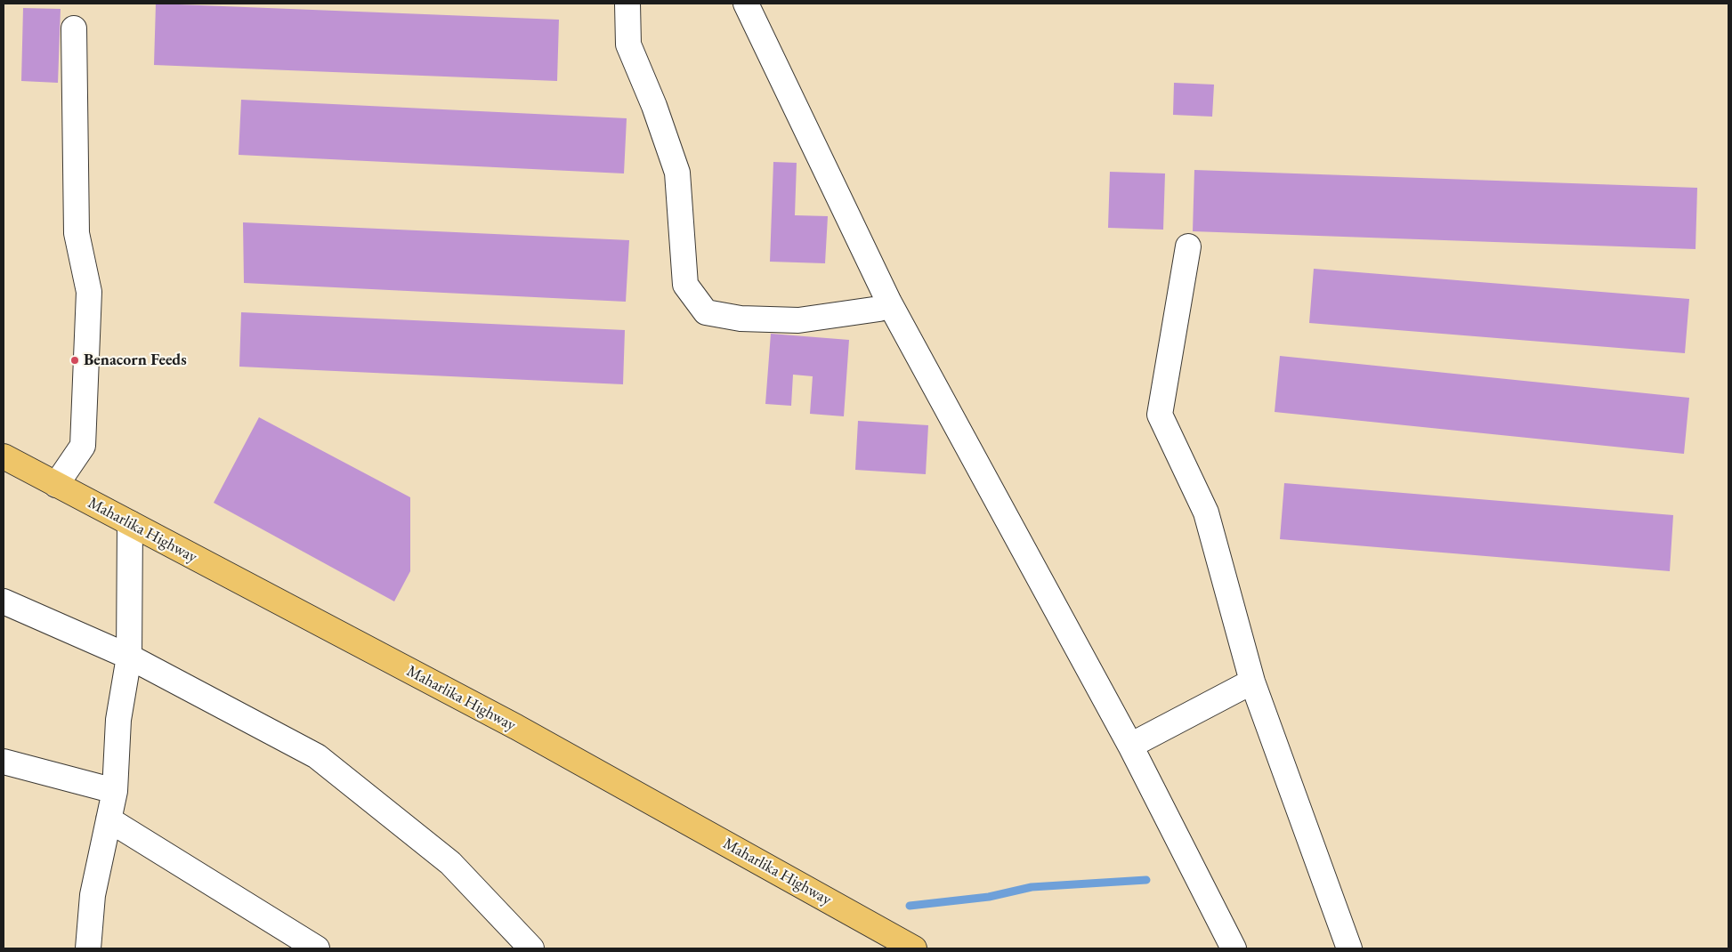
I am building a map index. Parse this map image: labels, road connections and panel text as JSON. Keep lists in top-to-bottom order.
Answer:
{
  "streets": {
    "highway": ["Maharlika Highway"]
  },
  "places": ["Benacorn Feeds"]
}
